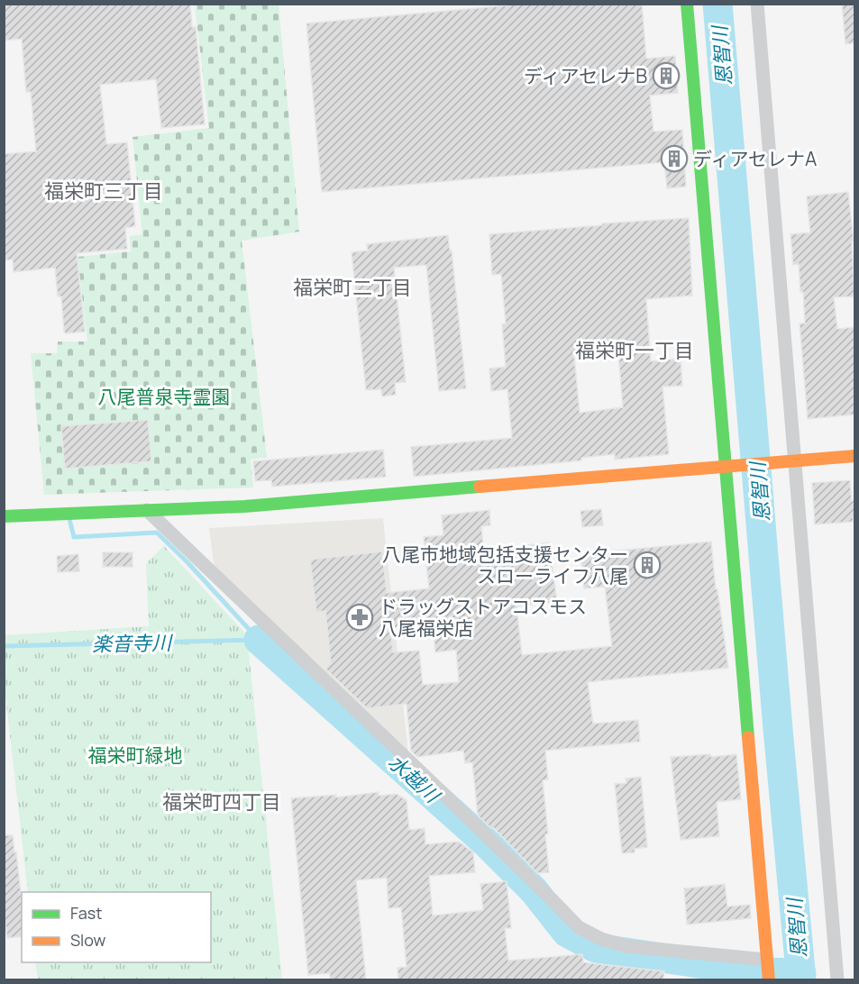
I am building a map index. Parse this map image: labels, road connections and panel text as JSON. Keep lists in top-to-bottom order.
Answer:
{
  "districts": [
    "福栄町三丁目",
    "福栄町二丁目",
    "福栄町一丁目",
    "福栄町四丁目"
  ],
  "water": ["恩智川", "楽音寺川", "水越川"],
  "parks": ["八尾普泉寺霊園", "福栄町緑地"],
  "places": {
    "building": ["ディアセレナB", "ディアセレナA", "八尾市地域包括支援センター スローライフ八尾"],
    "pharmacy": ["ドラッグストアコスモス 八尾福栄店"]
  },
  "legend": ["Fast", "Slow"]
}
